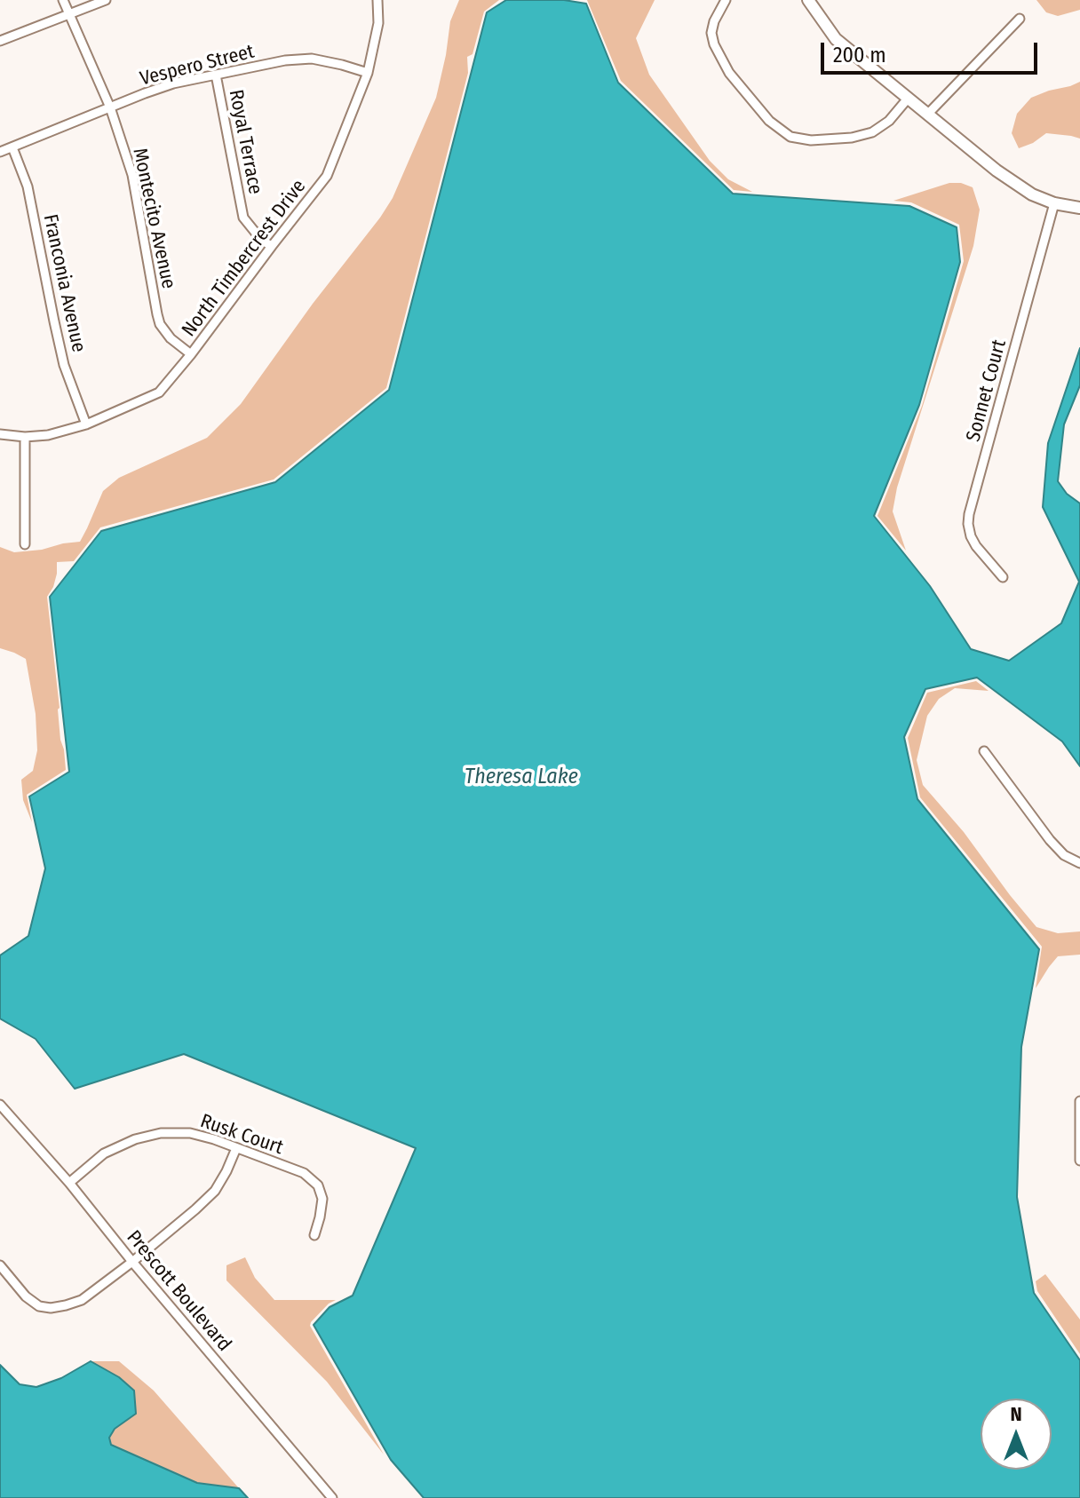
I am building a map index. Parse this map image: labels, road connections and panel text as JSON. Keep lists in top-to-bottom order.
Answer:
{
  "streets": {
    "street": [
      "Vespero Street",
      "Royal Terrace",
      "Montecito Avenue",
      "North Timbercrest Drive",
      "Franconia Avenue",
      "Sonnet Court",
      "Rusk Court",
      "Prescott Boulevard"
    ]
  },
  "crossings": [
    ["Vespero Street", "Royal Terrace"],
    ["Vespero Street", "Montecito Avenue"],
    ["Vespero Street", "North Timbercrest Drive"],
    ["Vespero Street", "Franconia Avenue"],
    ["Royal Terrace", "North Timbercrest Drive"],
    ["Montecito Avenue", "North Timbercrest Drive"],
    ["North Timbercrest Drive", "Franconia Avenue"],
    ["Rusk Court", "Prescott Boulevard"]
  ],
  "water": ["Theresa Lake"],
  "scale_bar": "200 m",
  "north": "top"
}
